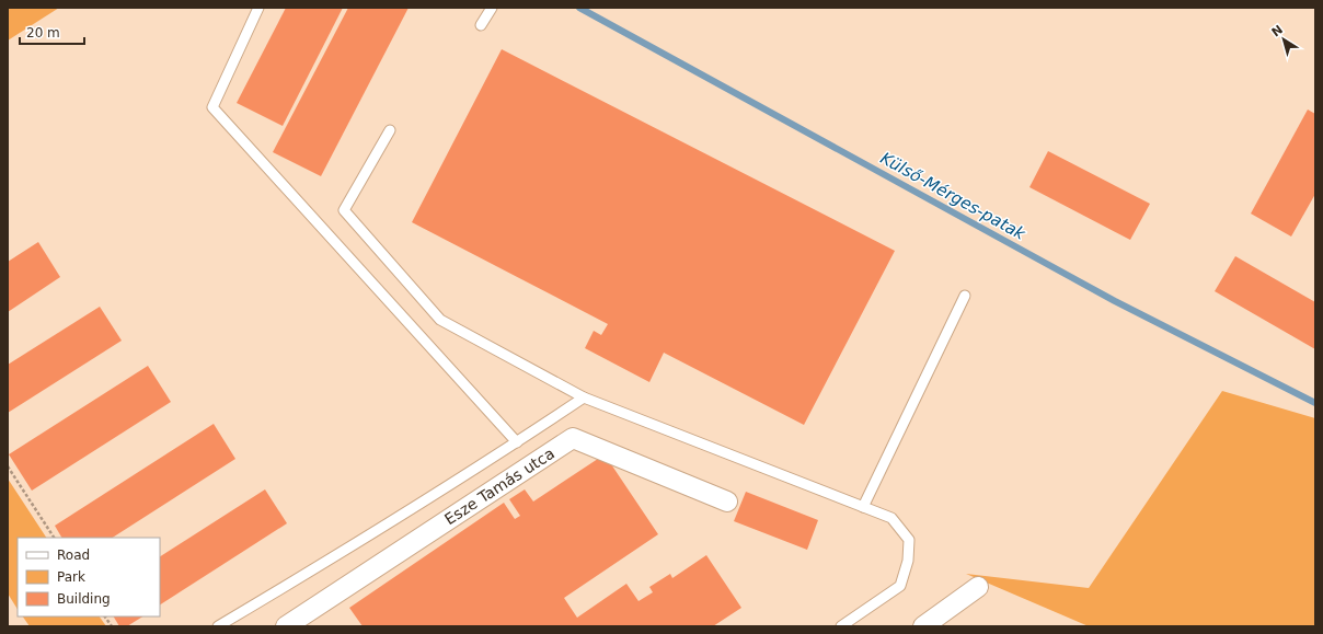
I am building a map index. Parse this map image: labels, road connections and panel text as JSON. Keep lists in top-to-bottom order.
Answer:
{
  "streets": {
    "street": ["Esze Tamás utca"]
  },
  "water": ["Külső-Mérges-patak"],
  "legend": ["Road", "Park", "Building"],
  "scale_bar": "20 m",
  "north": "top left"
}
